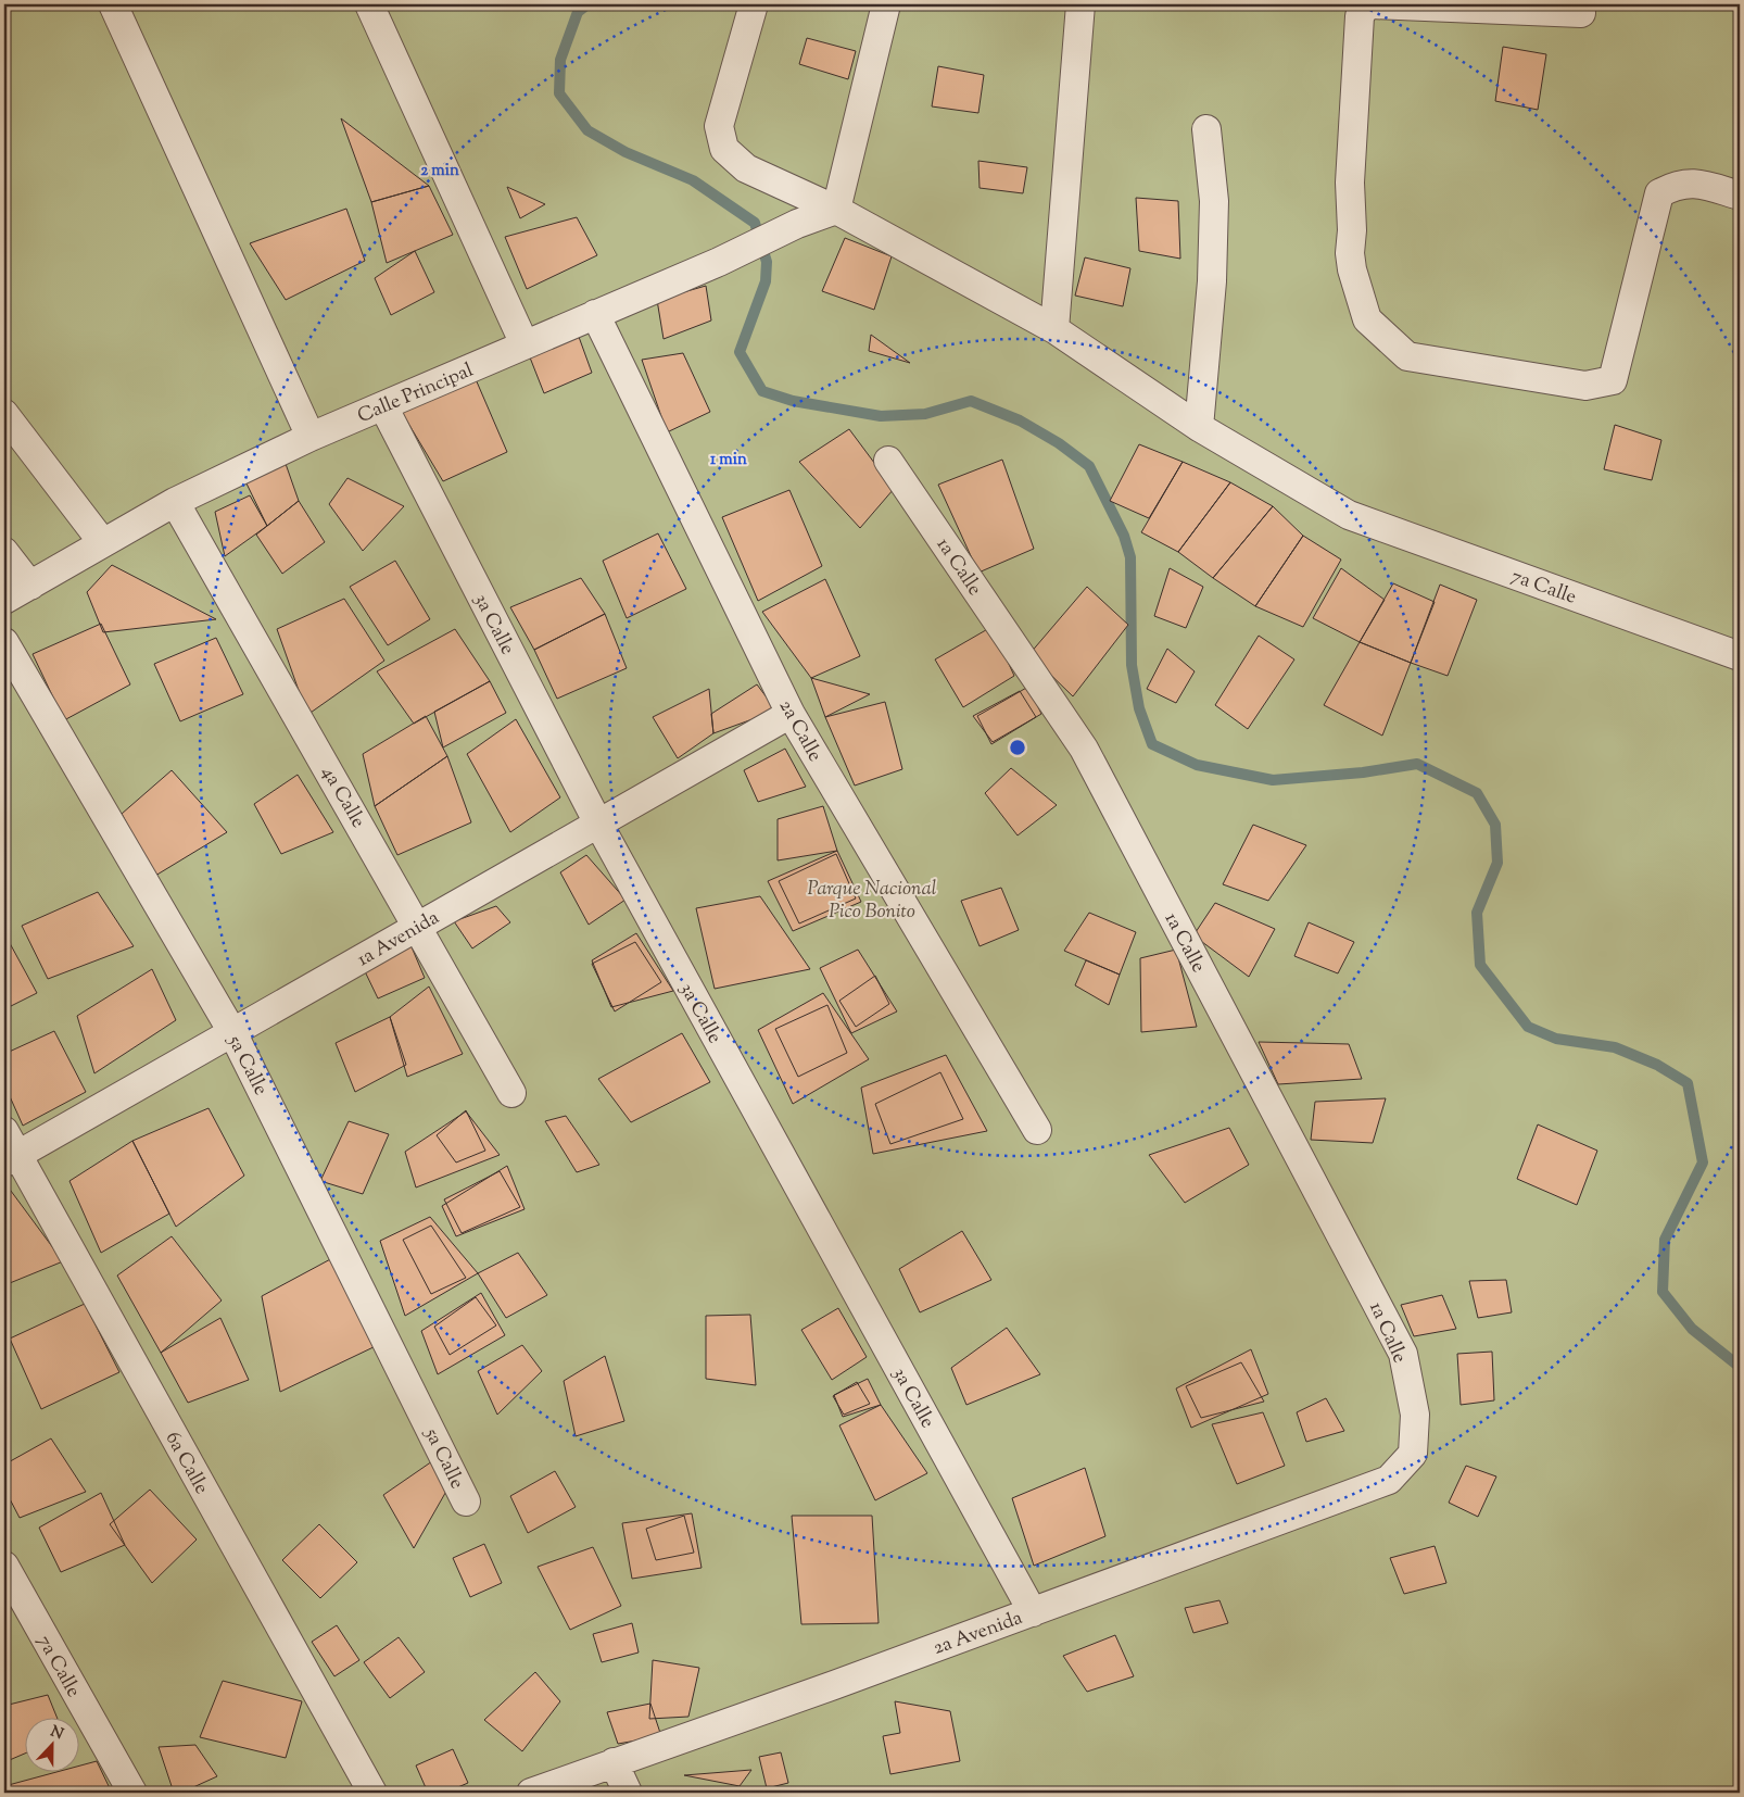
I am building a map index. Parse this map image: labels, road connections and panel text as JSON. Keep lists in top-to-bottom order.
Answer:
{
  "streets": {
    "street": [
      "Calle Principal",
      "1a Calle",
      "7a Calle",
      "3a Calle",
      "2a Calle",
      "4a Calle",
      "1a Avenida",
      "5a Calle",
      "6a Calle",
      "2a Avenida"
    ]
  },
  "crossings": [
    ["Calle Principal", "7a Calle"],
    ["Calle Principal", "3a Calle"],
    ["Calle Principal", "2a Calle"],
    ["Calle Principal", "4a Calle"],
    ["1a Calle", "2a Avenida"],
    ["3a Calle", "1a Avenida"],
    ["3a Calle", "2a Avenida"],
    ["2a Calle", "1a Avenida"],
    ["4a Calle", "1a Avenida"],
    ["1a Avenida", "5a Calle"],
    ["1a Avenida", "6a Calle"]
  ],
  "parks": ["Parque Nacional Pico Bonito"],
  "north": "top",
  "rings": ["2 min", "1 min"]
}
